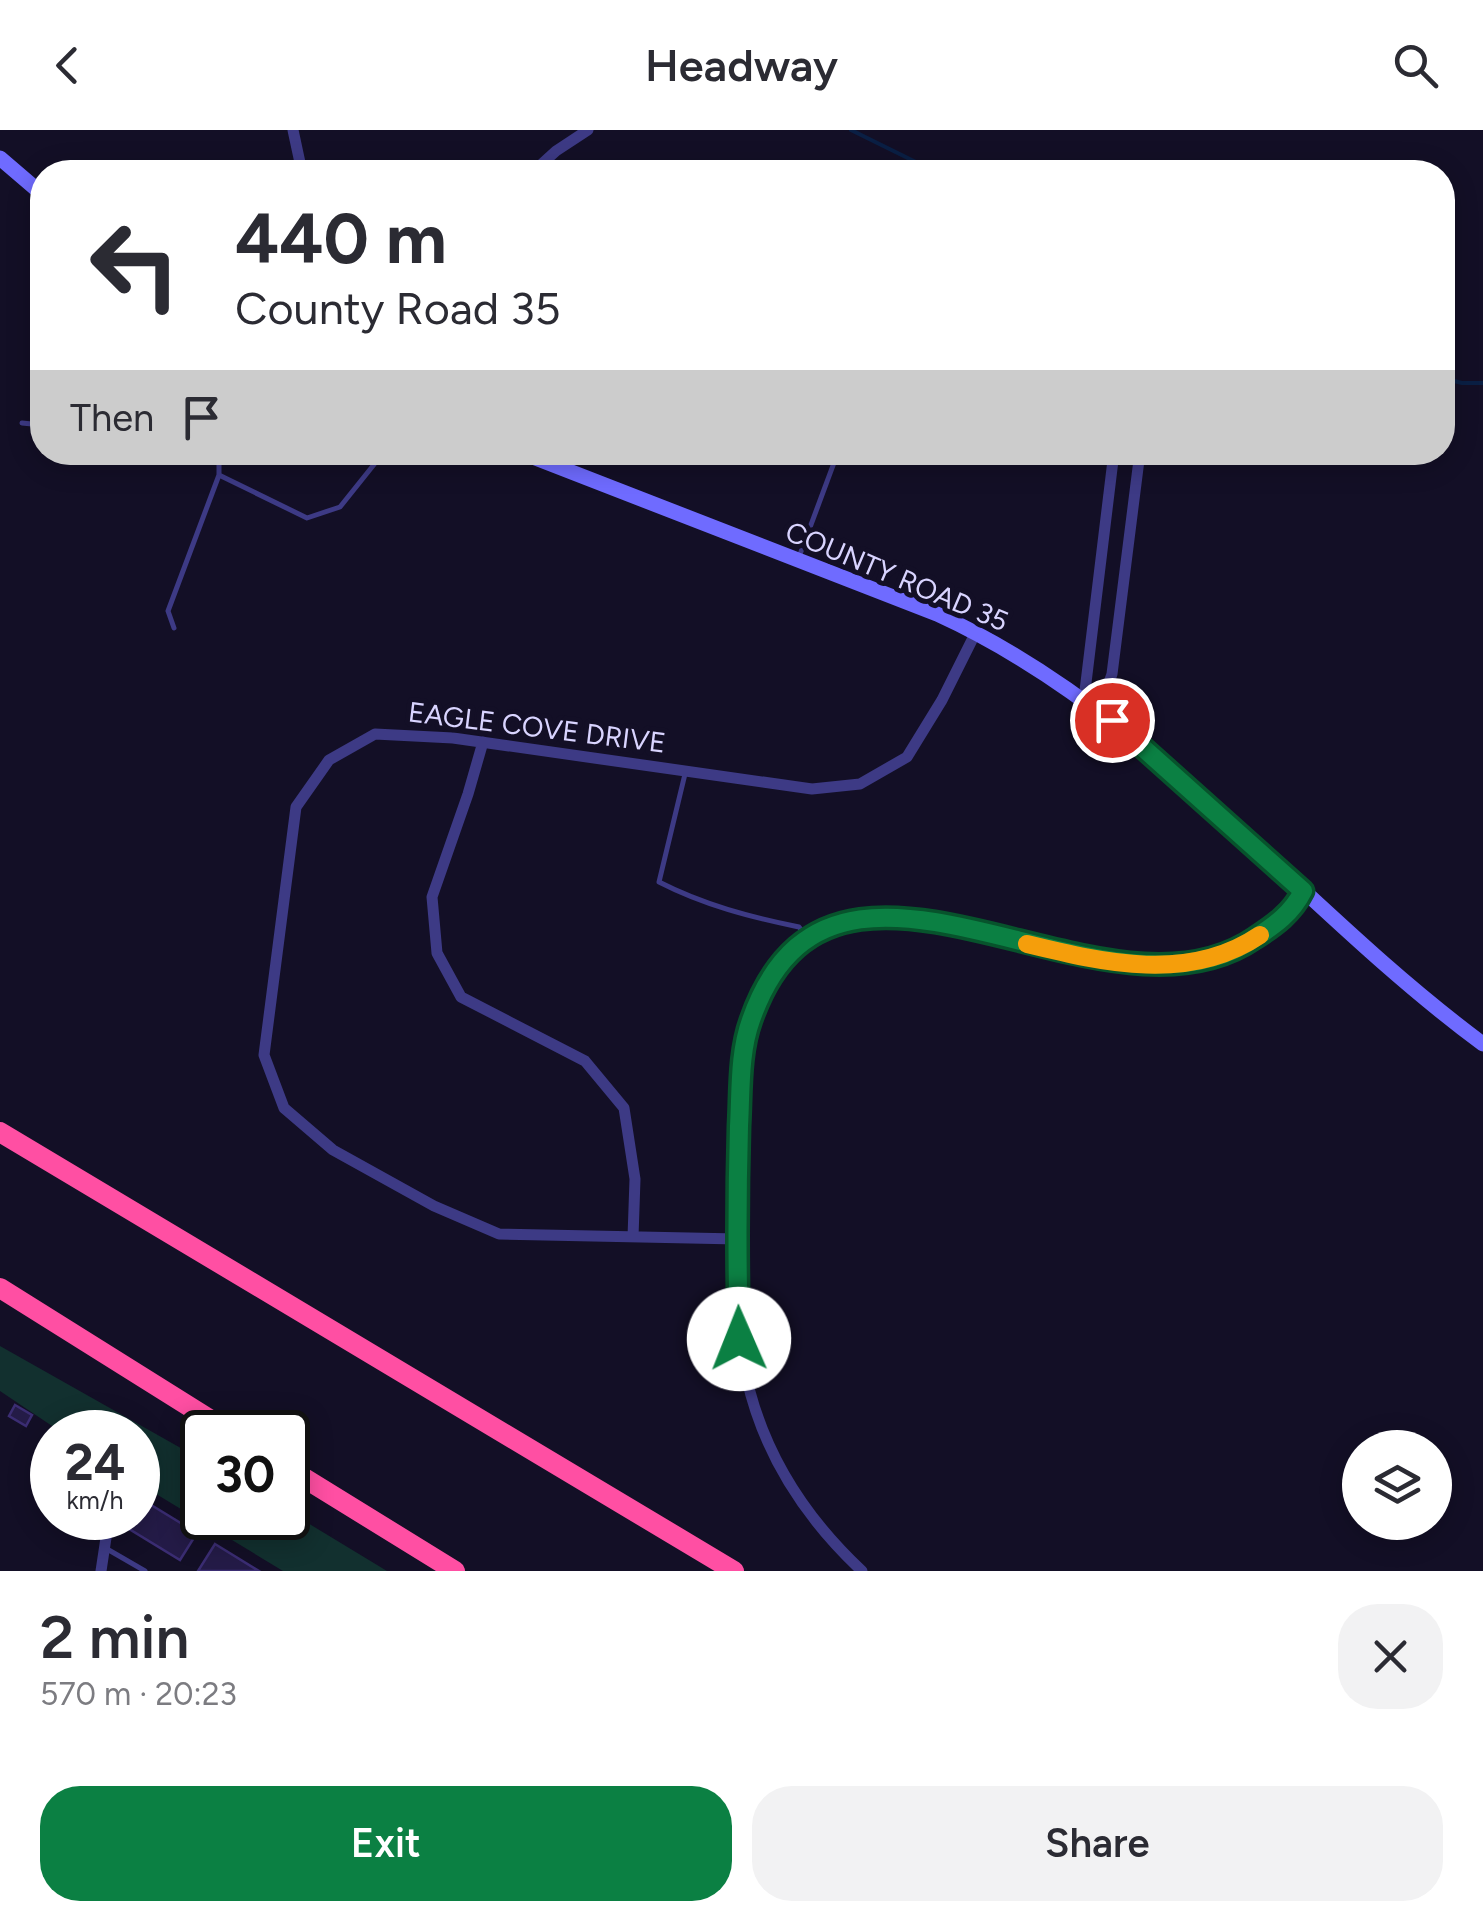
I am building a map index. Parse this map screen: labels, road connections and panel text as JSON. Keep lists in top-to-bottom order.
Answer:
{
  "streets": {
    "street": ["COUNTY ROAD 35", "EAGLE COVE DRIVE"]
  },
  "crossings": [
    ["COUNTY ROAD 35", "EAGLE COVE DRIVE"]
  ],
  "page": {
    "header": "Headway",
    "turn": ["440 m", "County Road 35"],
    "then": "Then",
    "speed": "24 km/h",
    "limit": "30",
    "heading": ["2 min", "570 m · 20:23"],
    "buttons": ["Exit", "Share"]
  }
}
